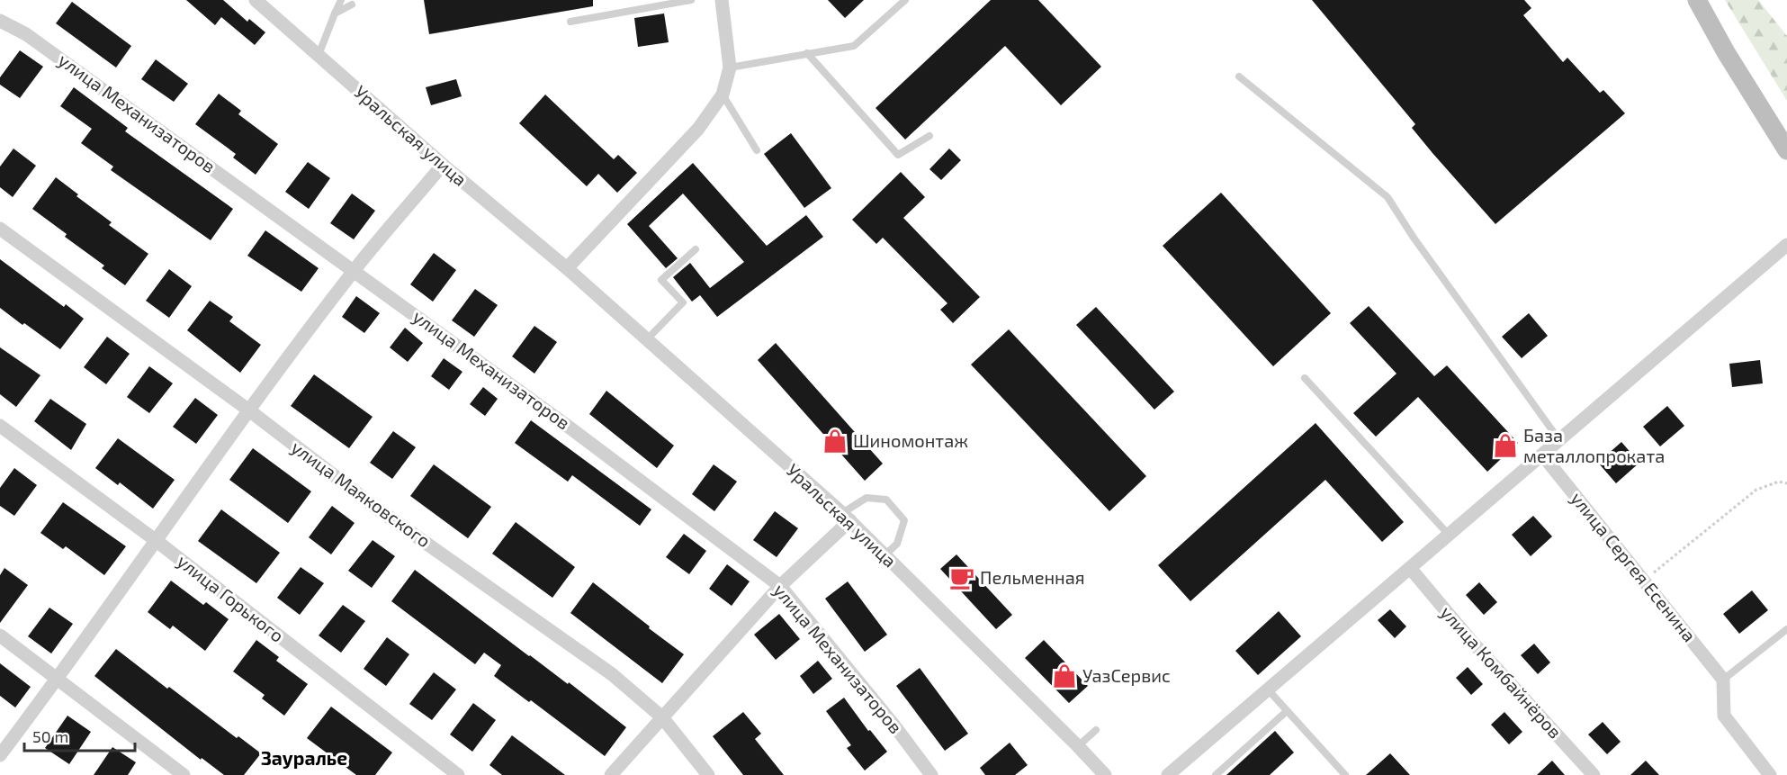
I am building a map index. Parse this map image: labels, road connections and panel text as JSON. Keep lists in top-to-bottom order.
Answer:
{
  "streets": {
    "street": [
      "улица Механизаторов",
      "Уральская улица",
      "улица Маяковского",
      "улица Сергея Есенина",
      "улица Горького",
      "улица Комбайнёров"
    ]
  },
  "districts": ["Зауралье"],
  "places": {
    "shop": ["Шиномонтаж", "База металлопроката", "УазСервис"],
    "cafe": ["Пельменная"]
  },
  "scale_bar": "50 m"
}
